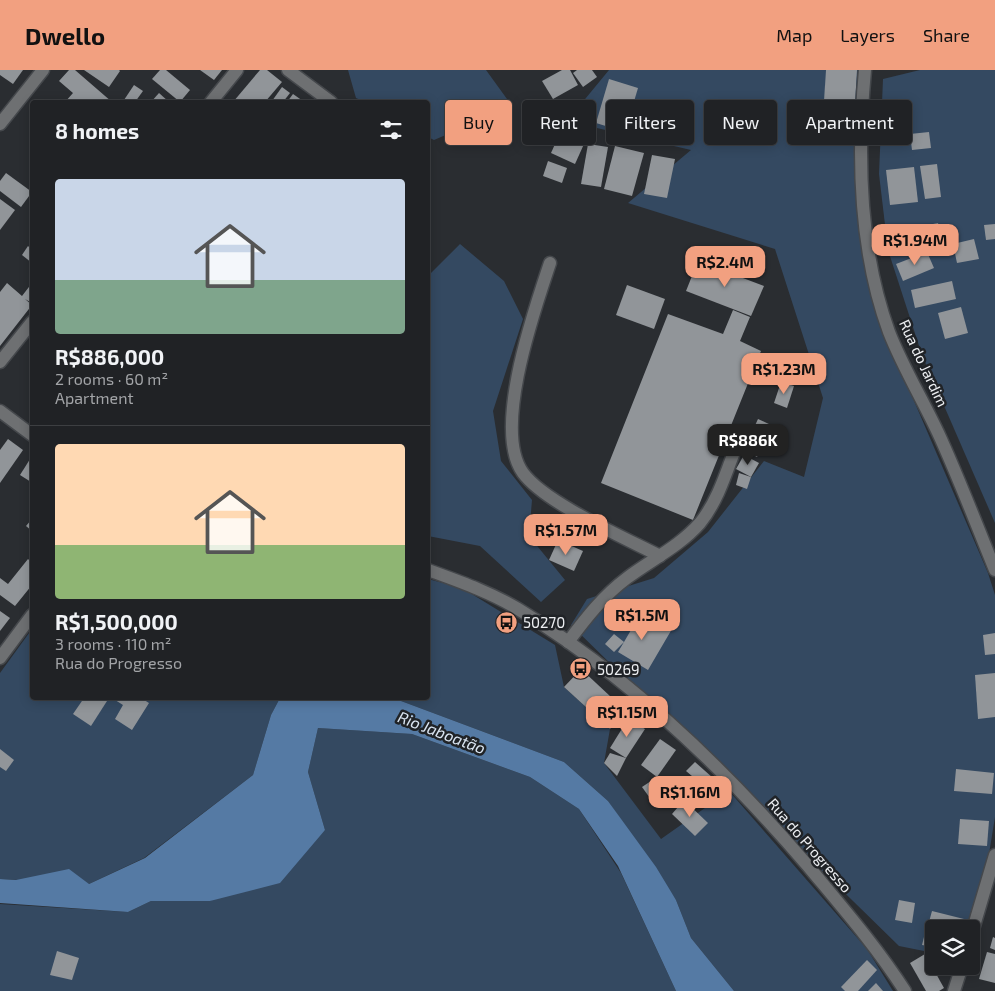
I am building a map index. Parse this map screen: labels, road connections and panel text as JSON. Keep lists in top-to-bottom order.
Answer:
{
  "streets": {
    "street": ["Rua do Jardim", "Rua do Progresso"]
  },
  "water": ["Rio Jaboatão"],
  "places": {
    "bus stop": ["50270", "50269"]
  },
  "page": {
    "header": "Dwello",
    "nav": ["Map", "Layers", "Share"],
    "chip": [
      "Buy",
      "Rent",
      "Filters",
      "New",
      "Apartment"
    ],
    "heading": "8 homes",
    "list": [
      {
        "name": "R$886,000",
        "note": "2 rooms · 60 m² · Apartment"
      },
      {
        "name": "R$1,500,000",
        "note": "3 rooms · 110 m² · Rua do Progresso"
      }
    ],
    "price": [
      "R$1.94M",
      "R$2.4M",
      "R$1.23M",
      "R$886K",
      "R$1.57M",
      "R$1.5M",
      "R$1.15M",
      "R$1.16M"
    ]
  }
}
